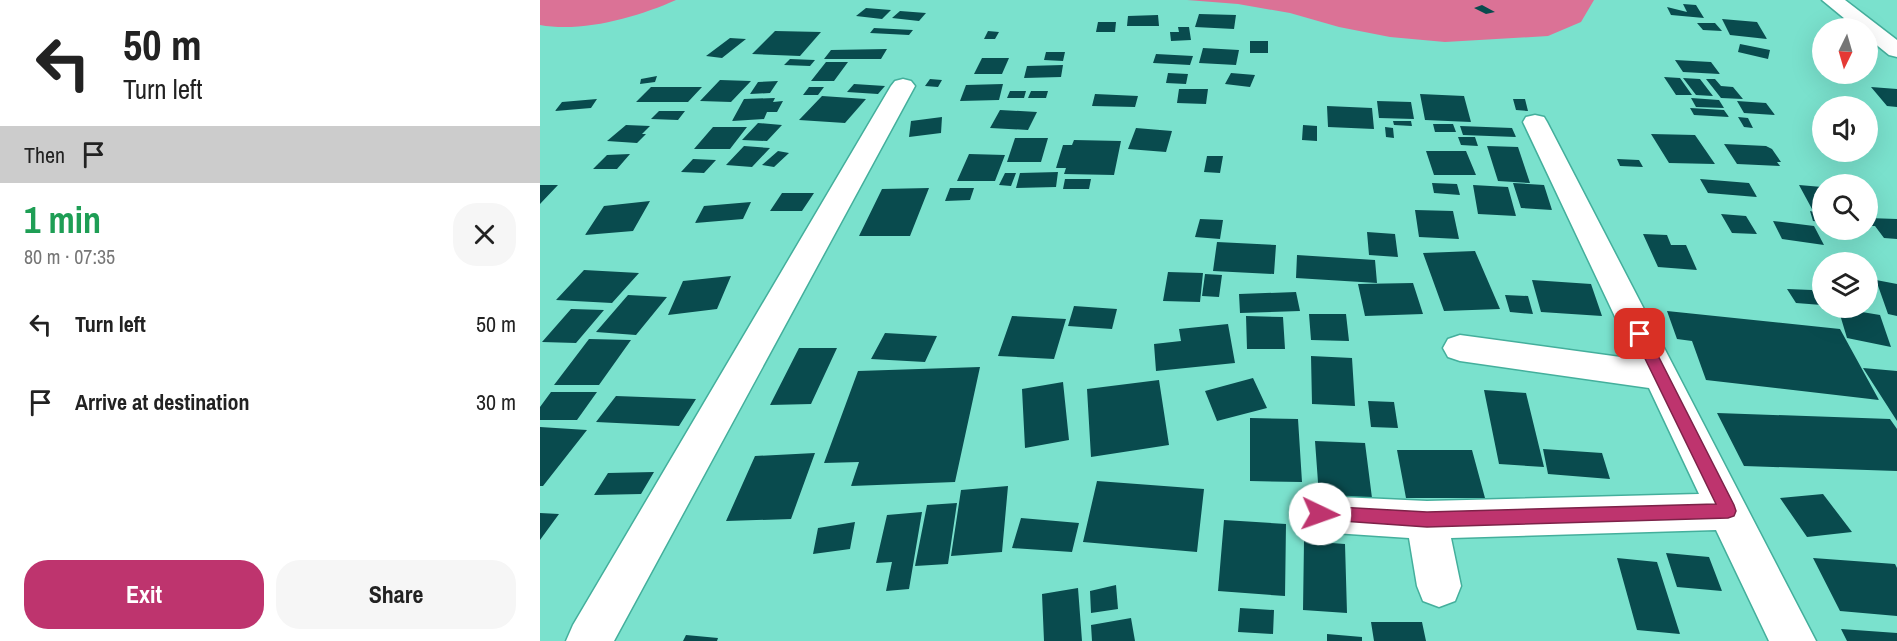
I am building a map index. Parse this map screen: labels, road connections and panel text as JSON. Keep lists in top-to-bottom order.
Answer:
{
  "north": "bottom",
  "page": {
    "turn": ["50 m", "Turn left"],
    "then": "Then",
    "heading": ["1 min", "80 m · 07:35"],
    "list": [
      {
        "name": "Turn left",
        "value": "50 m"
      },
      {
        "name": "Arrive at destination",
        "value": "30 m"
      }
    ],
    "buttons": ["Exit", "Share"]
  }
}
